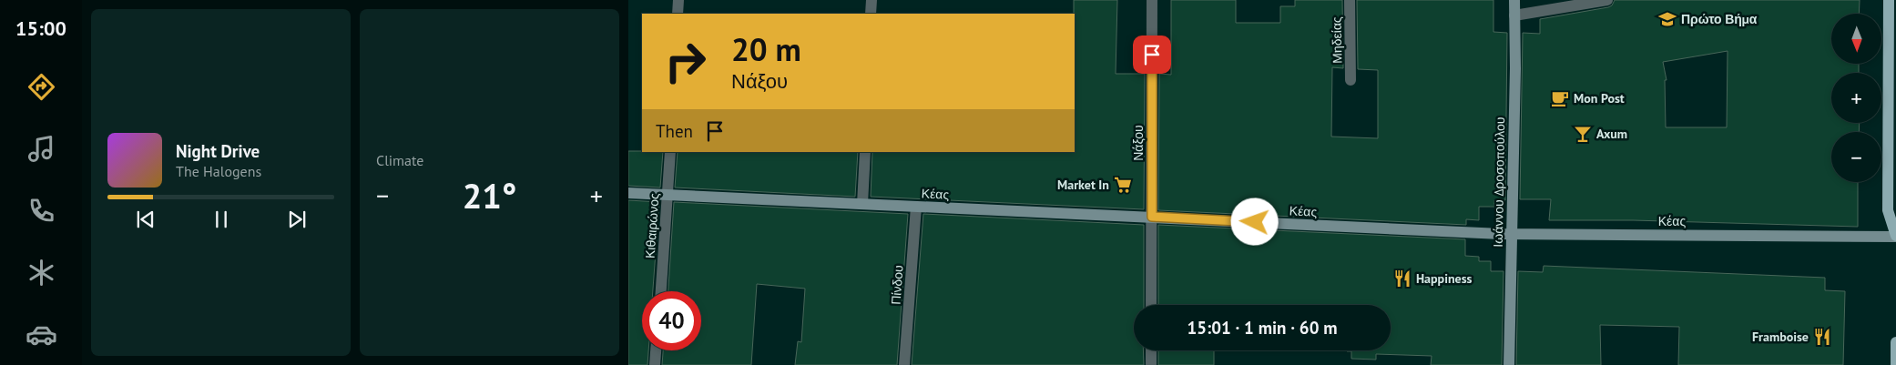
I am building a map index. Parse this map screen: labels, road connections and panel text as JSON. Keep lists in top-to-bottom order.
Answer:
{
  "streets": {
    "street": [
      "Μηδείας",
      "Νάξου",
      "Ιωάννου Δροσοπούλου",
      "Κέας",
      "Κιθαιρώνος",
      "Πίνδου"
    ]
  },
  "crossings": [
    ["Νάξου", "Κέας"],
    ["Ιωάννου Δροσοπούλου", "Κέας"],
    ["Κέας", "Κιθαιρώνος"],
    ["Κέας", "Πίνδου"]
  ],
  "places": {
    "school or university": ["Πρώτο Βήμα"],
    "cafe": ["Mon Post"],
    "bar": ["Axum"],
    "supermarket": ["Market In"],
    "restaurant": ["Happiness", "Framboise"]
  },
  "north": "bottom",
  "page": {
    "tabs": "15:00",
    "tile": "Climate",
    "map_buttons": ["+", "−"],
    "turn": ["20 m", "Νάξου"],
    "then": "Then",
    "song": ["Night Drive", "The Halogens"],
    "heat": ["−", "21°", "+"],
    "limit": "40",
    "trip": "15:01 · 1 min · 60 m"
  }
}
